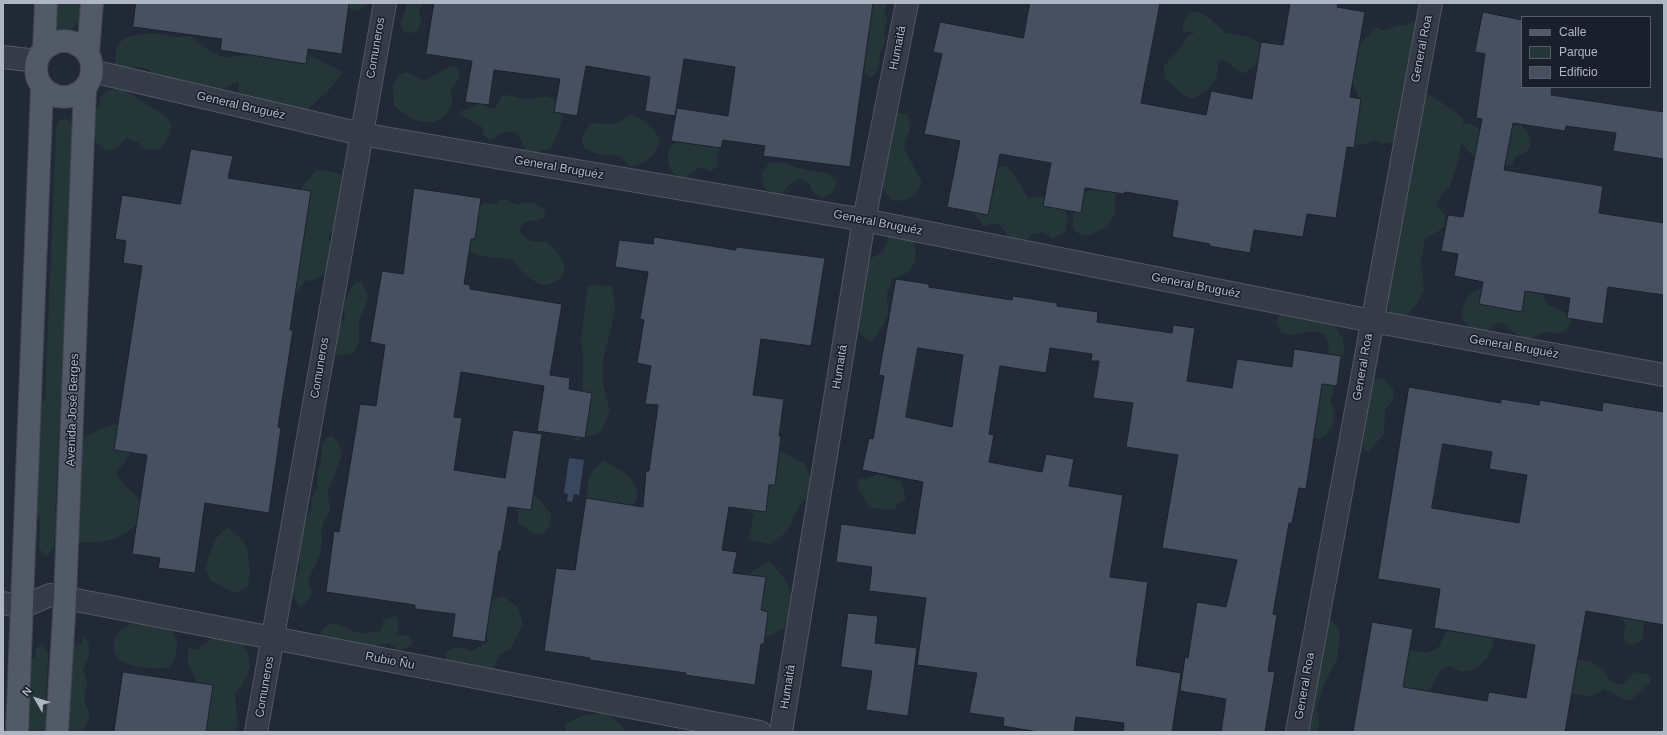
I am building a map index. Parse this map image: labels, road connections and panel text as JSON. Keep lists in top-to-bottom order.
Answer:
{
  "streets": {
    "main road": ["Avenida José Berges"],
    "street": [
      "Comuneros",
      "Humaitá",
      "General Roa",
      "General Bruguéz",
      "Rubio Ñu"
    ]
  },
  "crossings": [
    ["Comuneros", "General Bruguéz"],
    ["Comuneros", "Rubio Ñu"],
    ["Humaitá", "General Bruguéz"],
    ["General Roa", "General Bruguéz"],
    ["General Bruguéz", "Avenida José Berges"],
    ["Avenida José Berges", "Rubio Ñu"]
  ],
  "legend": ["Calle", "Parque", "Edificio"],
  "north": "top left"
}
